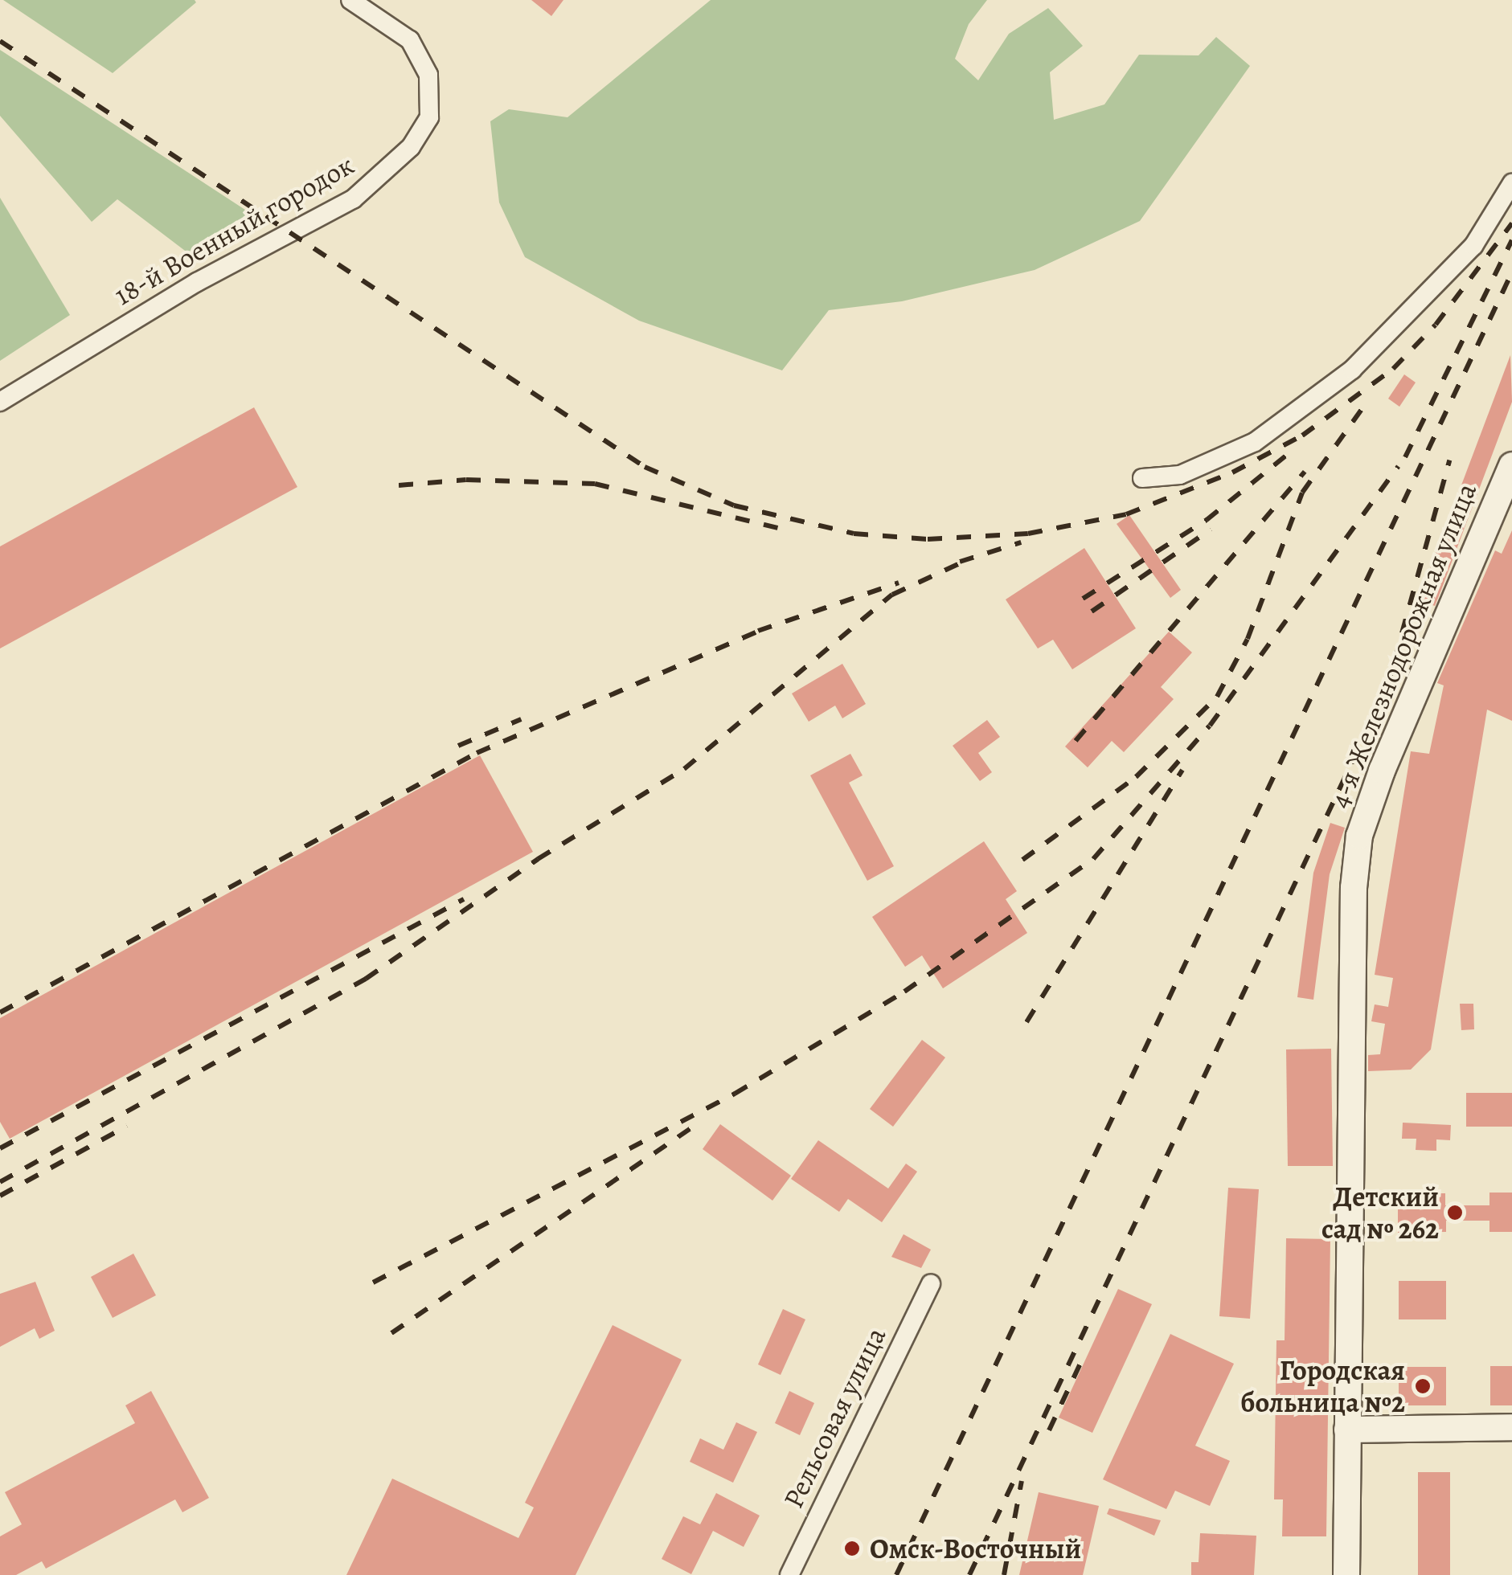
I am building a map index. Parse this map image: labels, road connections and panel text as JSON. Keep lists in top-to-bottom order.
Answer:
{
  "streets": {
    "main road": ["4-я Железнодорожная улица"],
    "street": ["18-й Военный городок", "Рельсовая улица"]
  },
  "places": ["Детский сад № 262", "Городская больница №2", "Омск-Восточный"]
}
